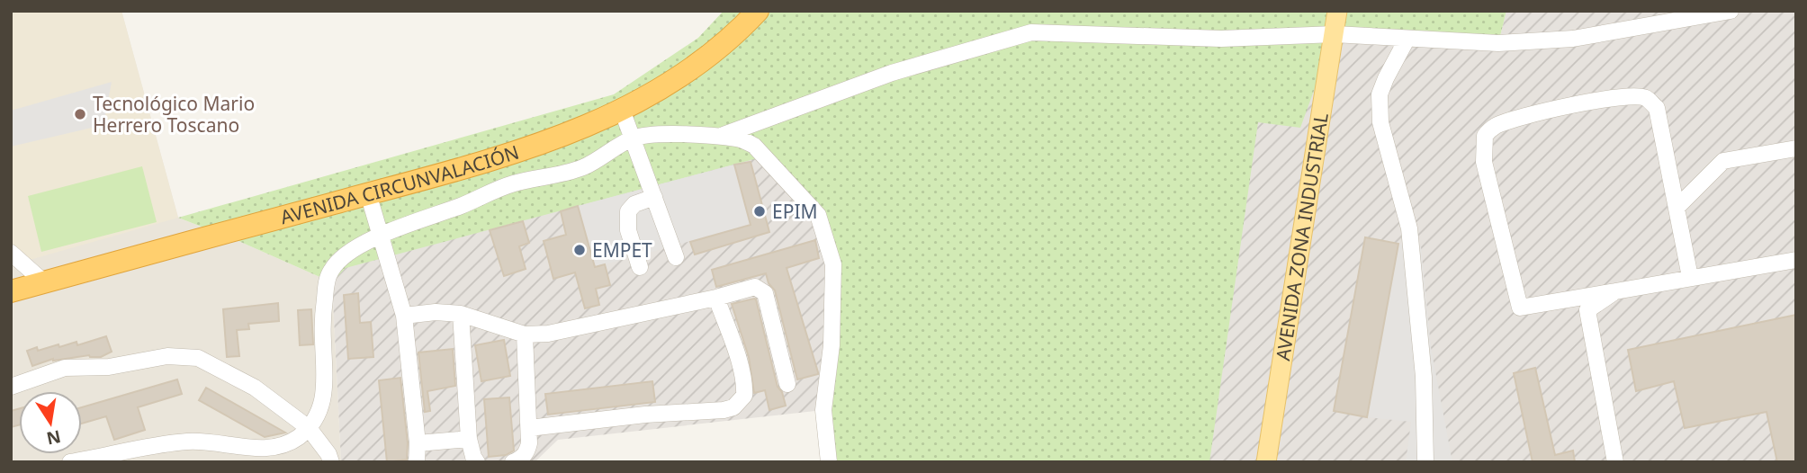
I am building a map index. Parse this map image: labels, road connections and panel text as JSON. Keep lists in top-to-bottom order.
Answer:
{
  "streets": {
    "highway": ["AVENIDA CIRCUNVALACIÓN"],
    "main road": ["AVENIDA ZONA INDUSTRIAL"]
  },
  "places": ["Tecnológico Mario Herrero Toscano", "EPIM", "EMPET"],
  "north": "bottom"
}
